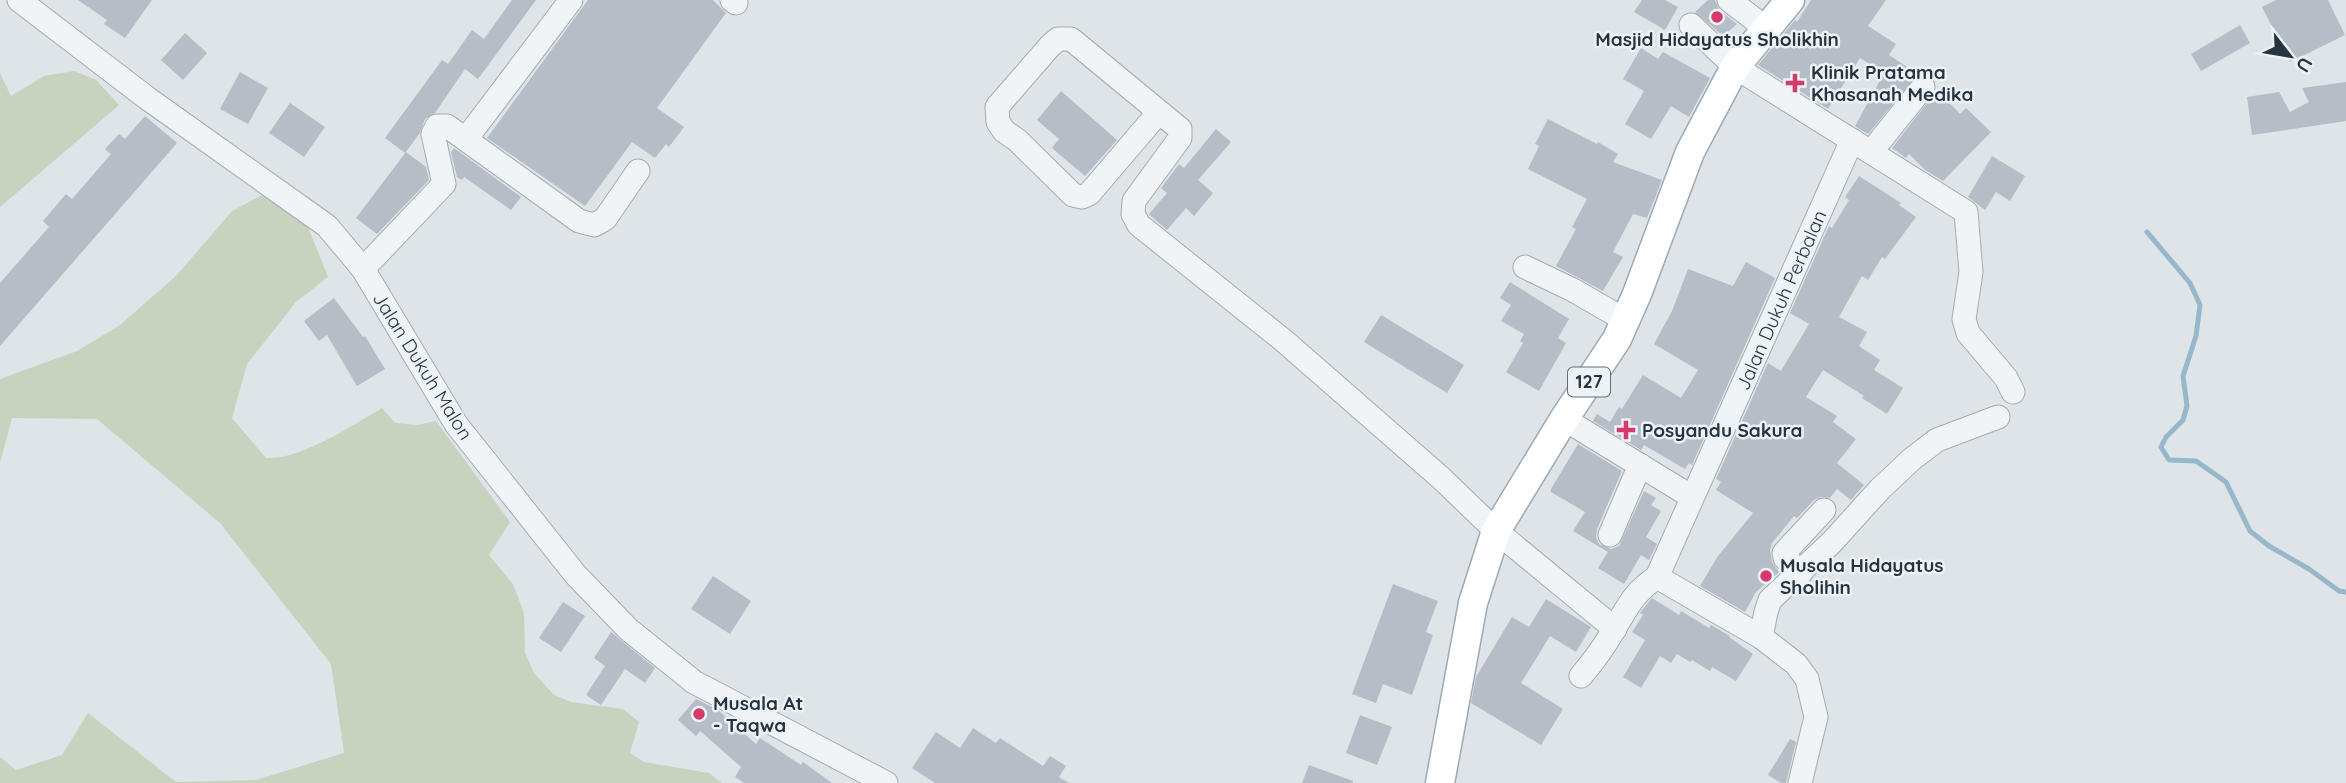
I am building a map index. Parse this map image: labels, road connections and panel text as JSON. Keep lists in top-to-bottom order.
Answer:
{
  "streets": {
    "main road": ["127"],
    "street": ["Jalan Dukuh Perbalan", "Jalan Dukuh Malon"]
  },
  "places": {
    "other": ["Masjid Hidayatus Sholikhin", "Musala Hidayatus Sholihin", "Musala At - Taqwa"],
    "health": ["Klinik Pratama Khasanah Medika", "Posyandu Sakura"]
  },
  "north": "bottom right"
}
